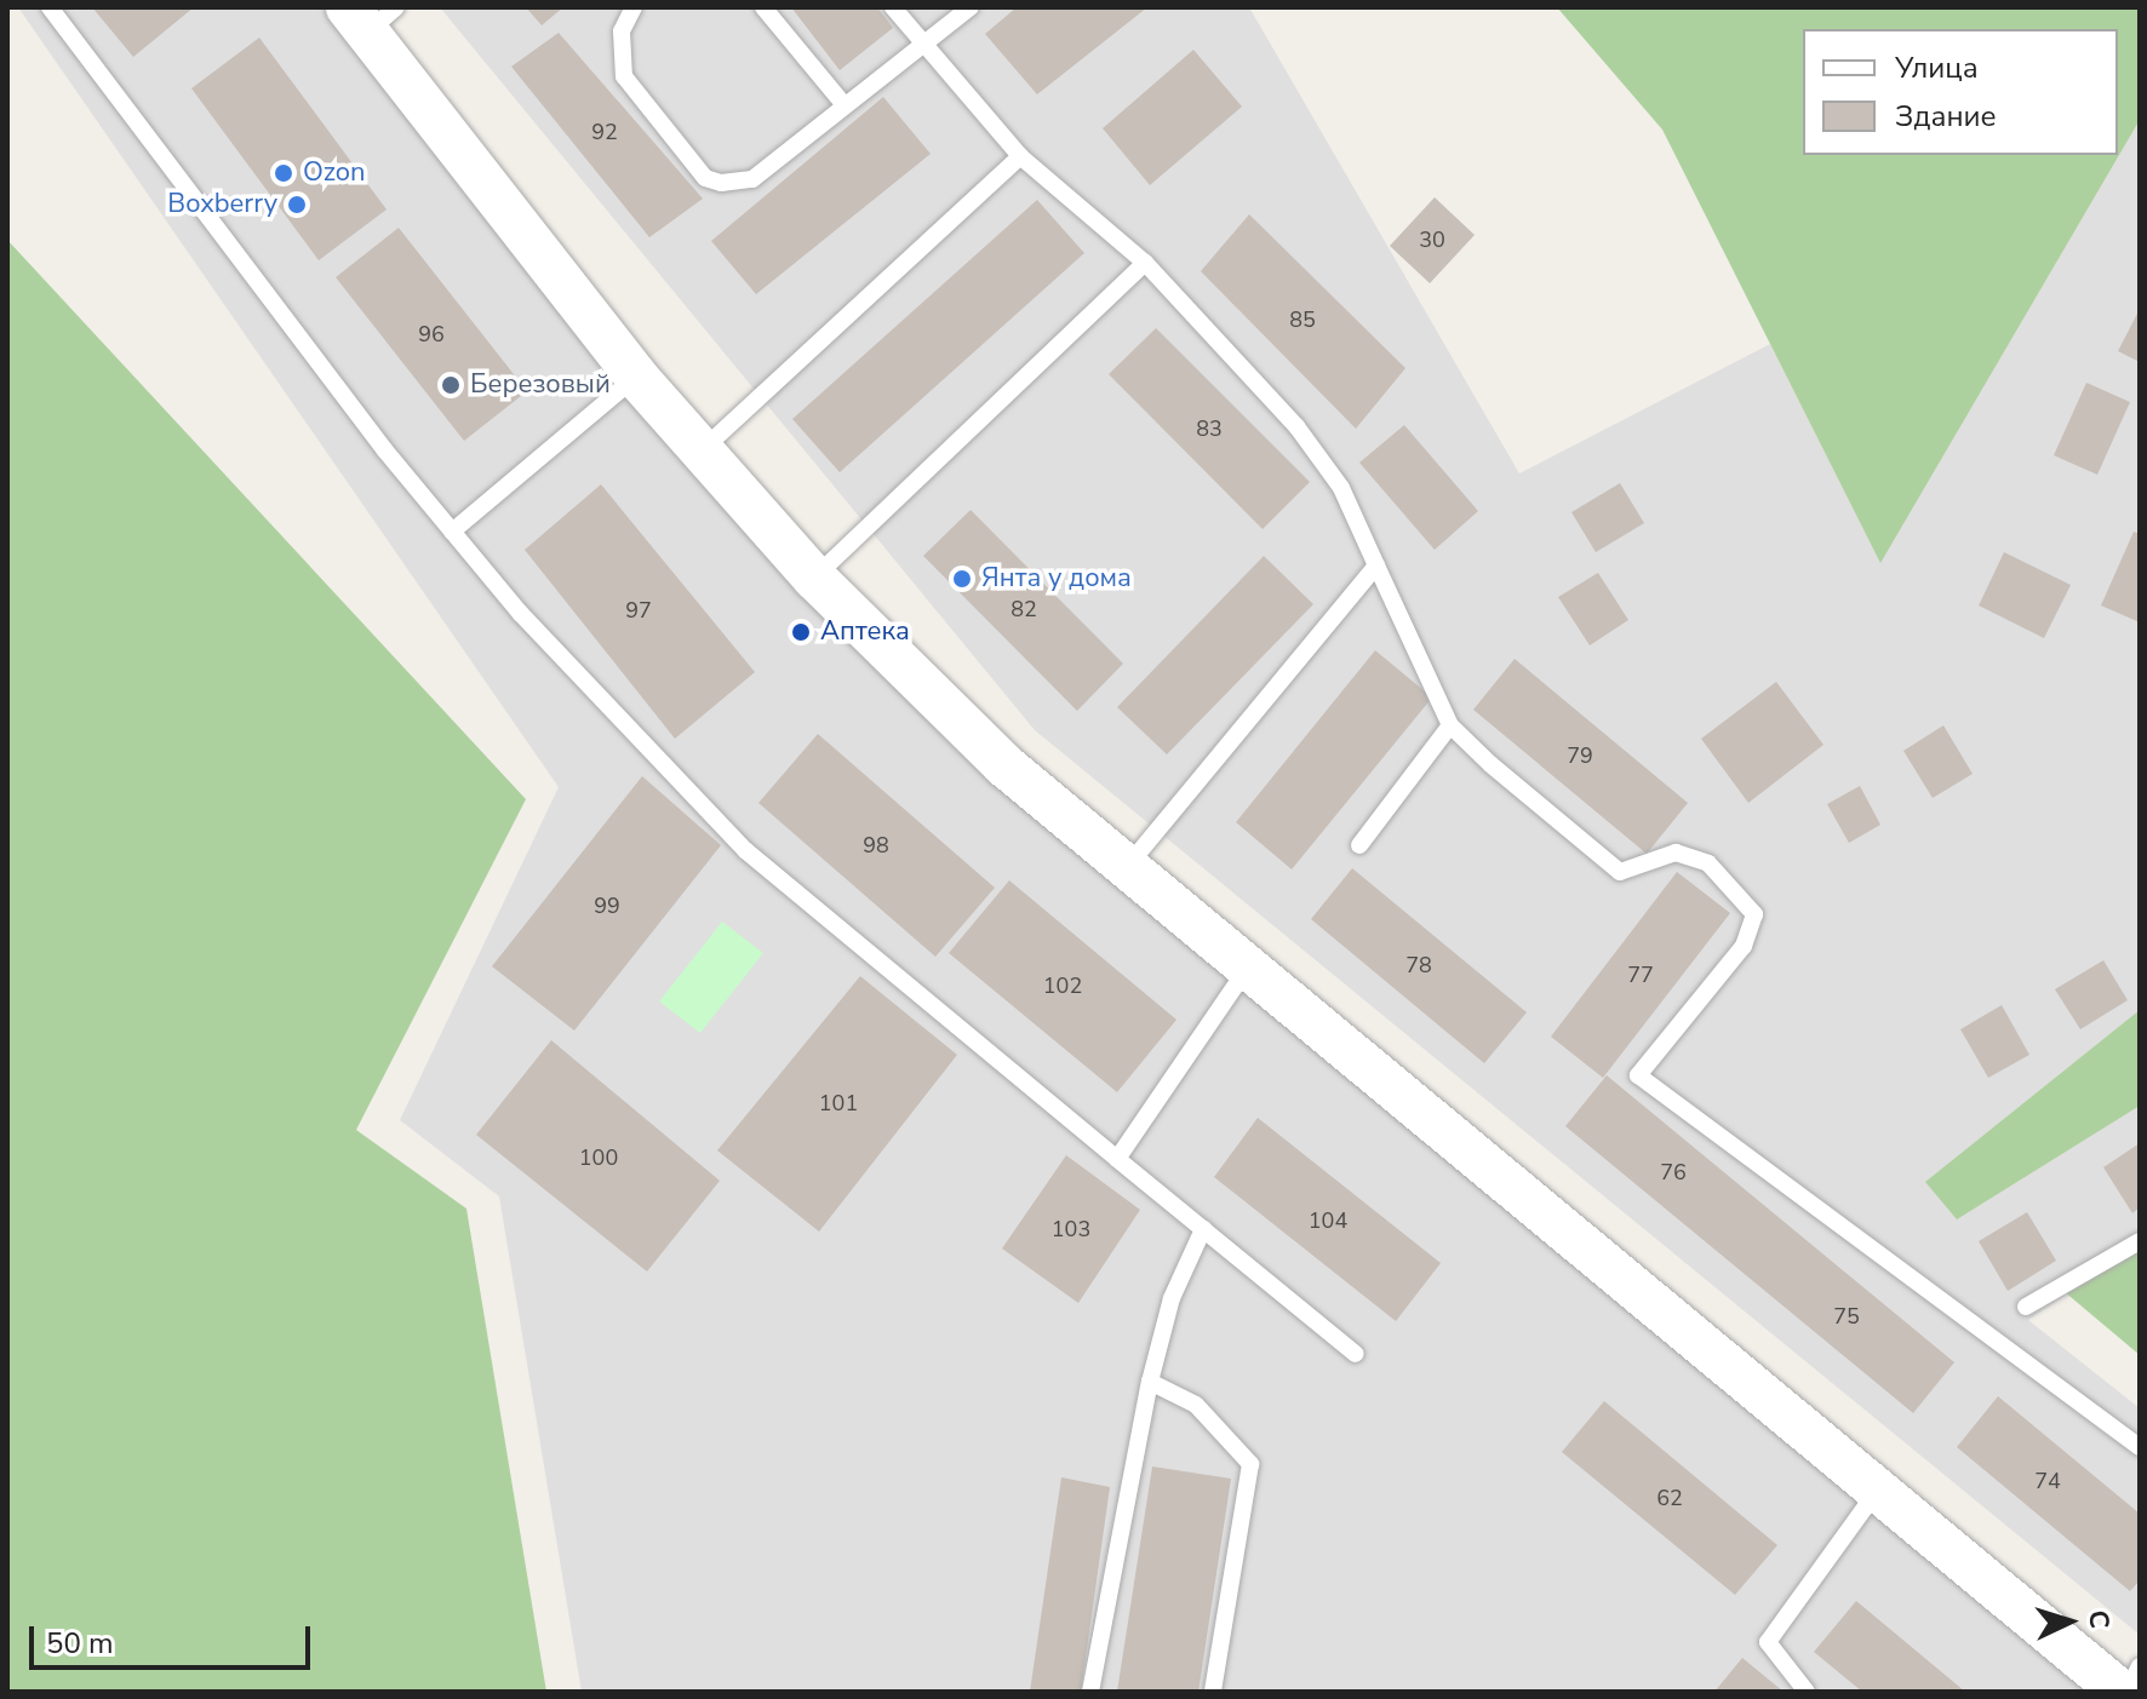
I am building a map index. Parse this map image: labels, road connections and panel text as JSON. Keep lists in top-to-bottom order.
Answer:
{
  "places": [
    "Ozon",
    "Boxberry",
    "Березовый",
    "Янта у дома",
    "Аптека"
  ],
  "house_numbers": [
    "92",
    "30",
    "85",
    "96",
    "83",
    "82",
    "97",
    "79",
    "98",
    "99",
    "78",
    "77",
    "102",
    "101",
    "100",
    "76",
    "104",
    "103",
    "75",
    "74",
    "62"
  ],
  "legend": ["Улица", "Здание"],
  "scale_bar": "50 m",
  "north": "right"
}
